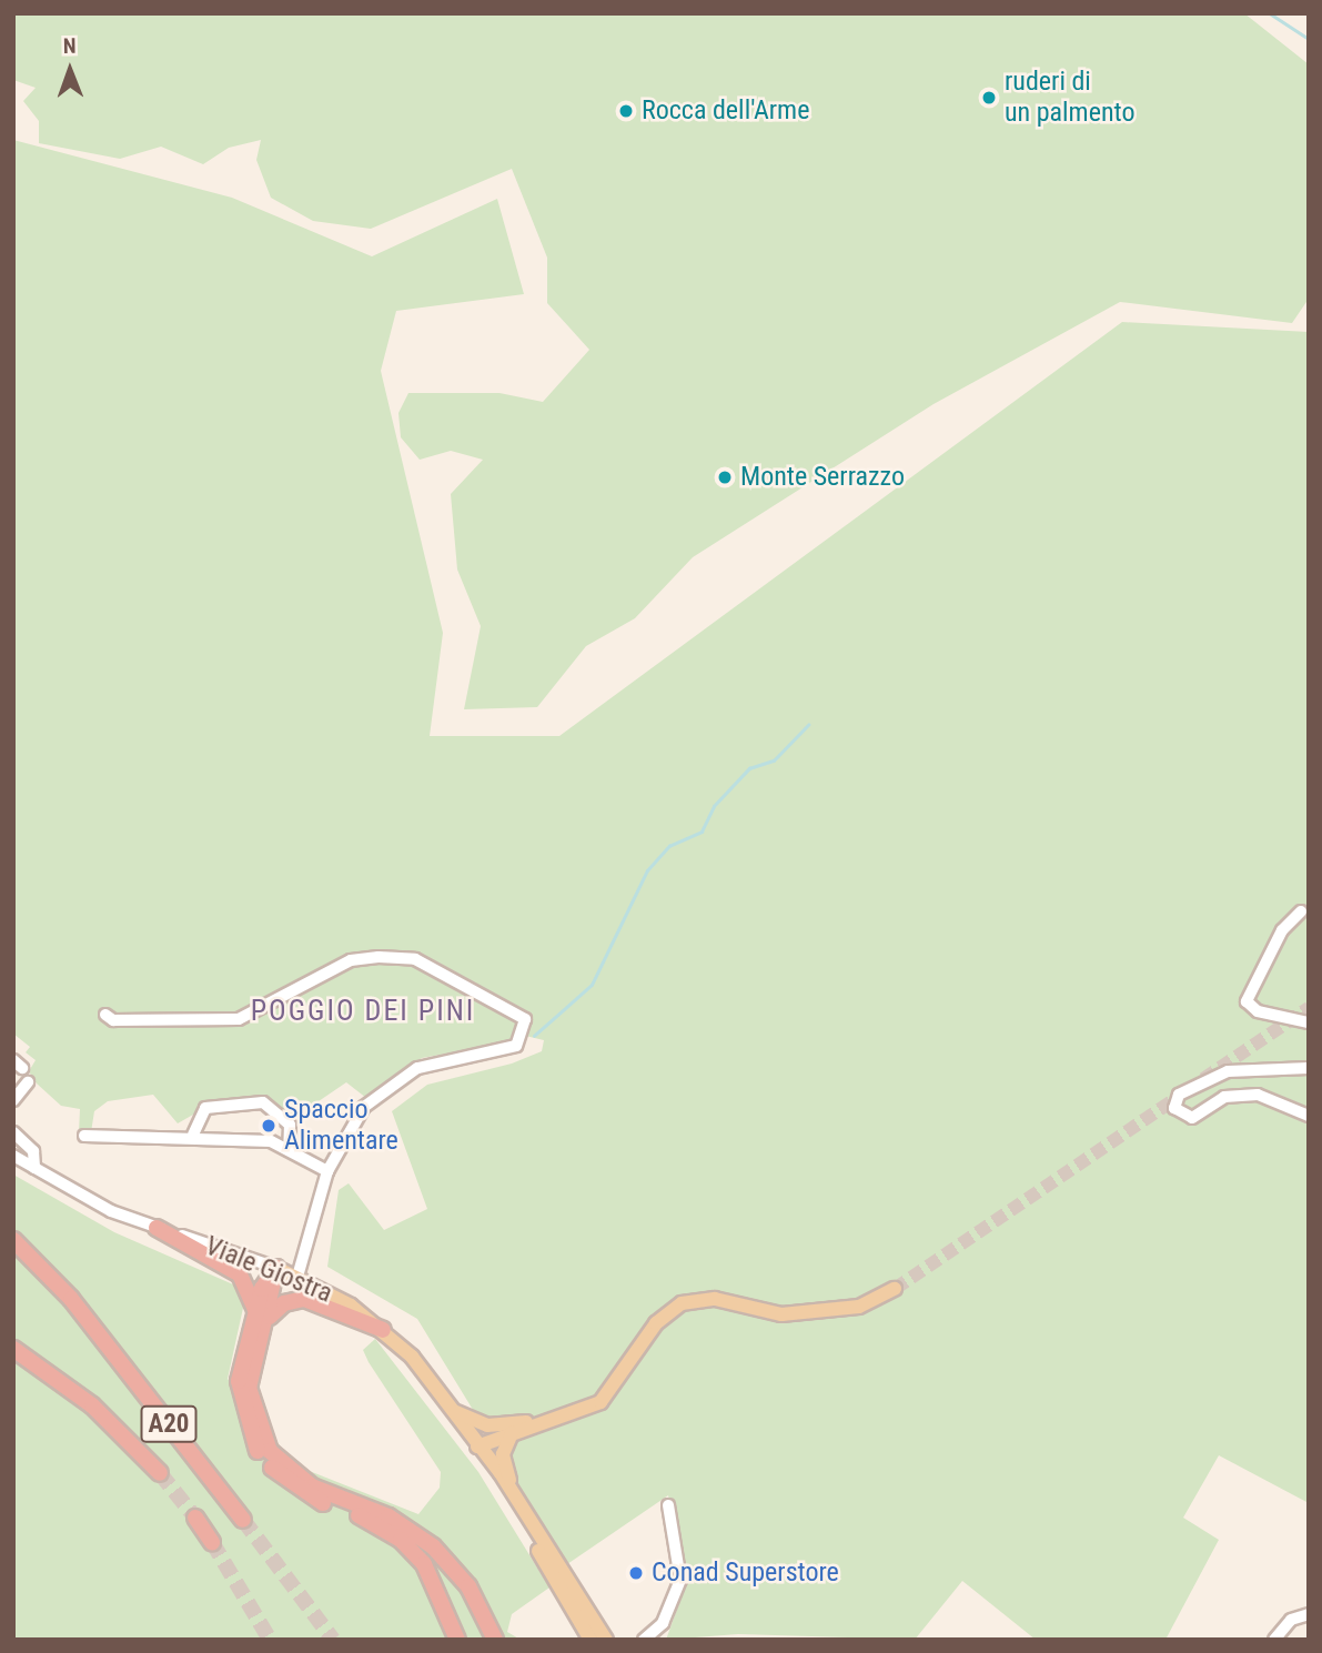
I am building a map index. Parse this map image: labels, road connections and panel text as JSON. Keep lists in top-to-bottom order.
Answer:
{
  "streets": {
    "highway": ["A20"],
    "main road": ["Viale Giostra"]
  },
  "districts": ["POGGIO DEI PINI"],
  "places": [
    "ruderi di un palmento",
    "Rocca dell'Arme",
    "Monte Serrazzo",
    "Spaccio Alimentare",
    "Conad Superstore"
  ],
  "north": "top"
}
